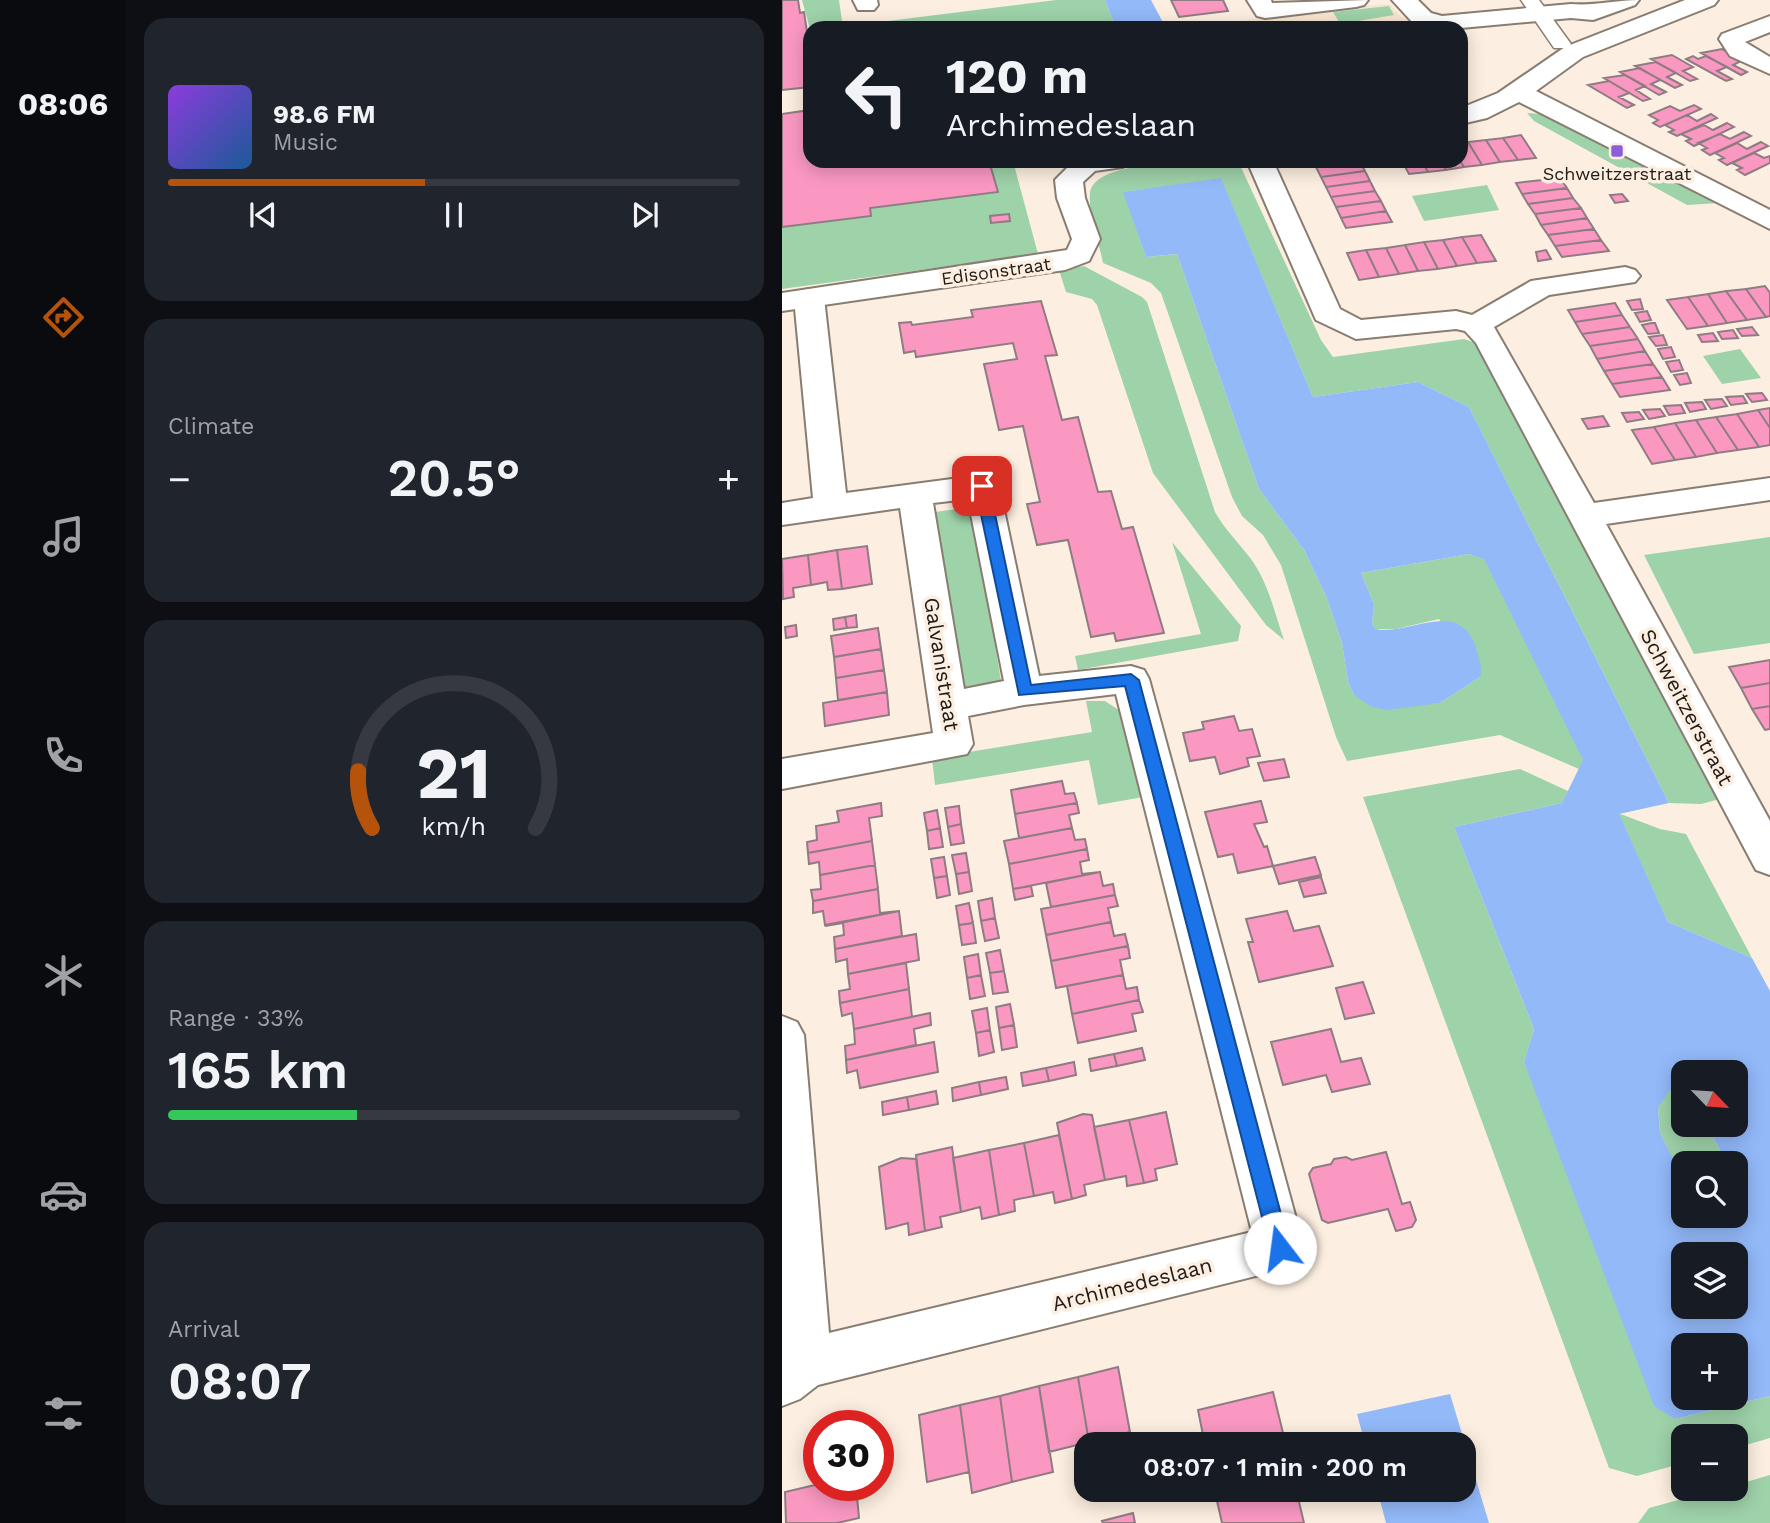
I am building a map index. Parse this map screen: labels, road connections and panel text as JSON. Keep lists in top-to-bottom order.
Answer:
{
  "streets": {
    "street": [
      "Edisonstraat",
      "Galvanistraat",
      "Schweitzerstraat",
      "Archimedeslaan"
    ]
  },
  "crossings": [
    ["Galvanistraat", "Archimedeslaan"]
  ],
  "places": {
    "transit": ["Schweitzerstraat"]
  },
  "north": "bottom right",
  "page": {
    "tabs": "08:06",
    "turn": ["120 m", "Archimedeslaan"],
    "song": ["98.6 FM", "Music"],
    "tile": [
      "Climate",
      ["Range · 33%", "165 km"],
      ["Arrival", "08:07"]
    ],
    "heat": ["−", "20.5°", "+"],
    "map_buttons": ["+", "−"],
    "limit": "30",
    "trip": "08:07 · 1 min · 200 m",
    "gauge": ["21", "km/h"]
  }
}
